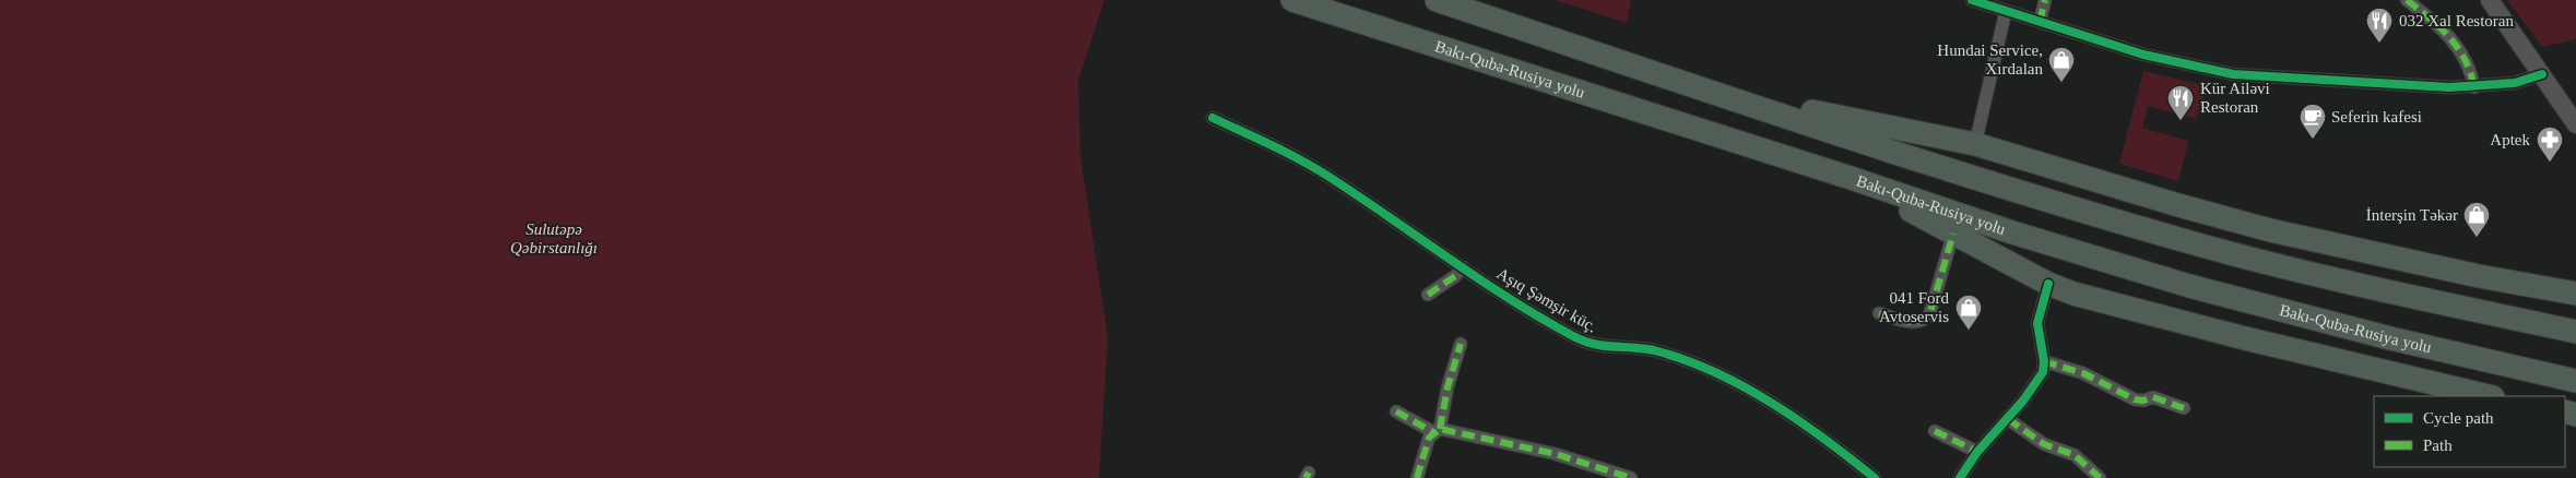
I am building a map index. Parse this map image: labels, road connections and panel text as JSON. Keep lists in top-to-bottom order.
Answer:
{
  "streets": {
    "highway": ["Bakı-Quba-Rusiya yolu"],
    "street": ["Aşıq Şəmşir küç."]
  },
  "parks": ["Sulutəpə Qəbirstanlığı"],
  "places": {
    "restaurant": ["032 Xal Restoran", "Kür Ailəvi Restoran"],
    "shop": ["Hundai Service, Xırdalan", "İnterşin Təkər", "041 Ford Avtoservis"],
    "cafe": ["Seferin kafesi"],
    "pharmacy": ["Aptek"]
  },
  "legend": ["Cycle path", "Path"]
}
